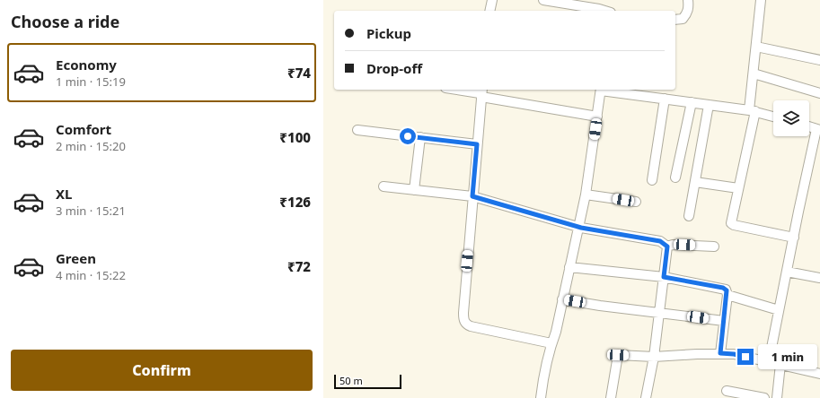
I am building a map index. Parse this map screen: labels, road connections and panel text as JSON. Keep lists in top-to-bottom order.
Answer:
{
  "scale_bar": "50 m",
  "page": {
    "heading": "Choose a ride",
    "banner": ["Pickup", "Drop-off"],
    "list": [
      {
        "name": "Economy",
        "note": "1 min · 15:19",
        "value": "₹74"
      },
      {
        "name": "Comfort",
        "note": "2 min · 15:20",
        "value": "₹100"
      },
      {
        "name": "XL",
        "note": "3 min · 15:21",
        "value": "₹126"
      },
      {
        "name": "Green",
        "note": "4 min · 15:22",
        "value": "₹72"
      }
    ],
    "buttons": "Confirm",
    "bubble": "1 min",
    "scale": "50 m"
  }
}
